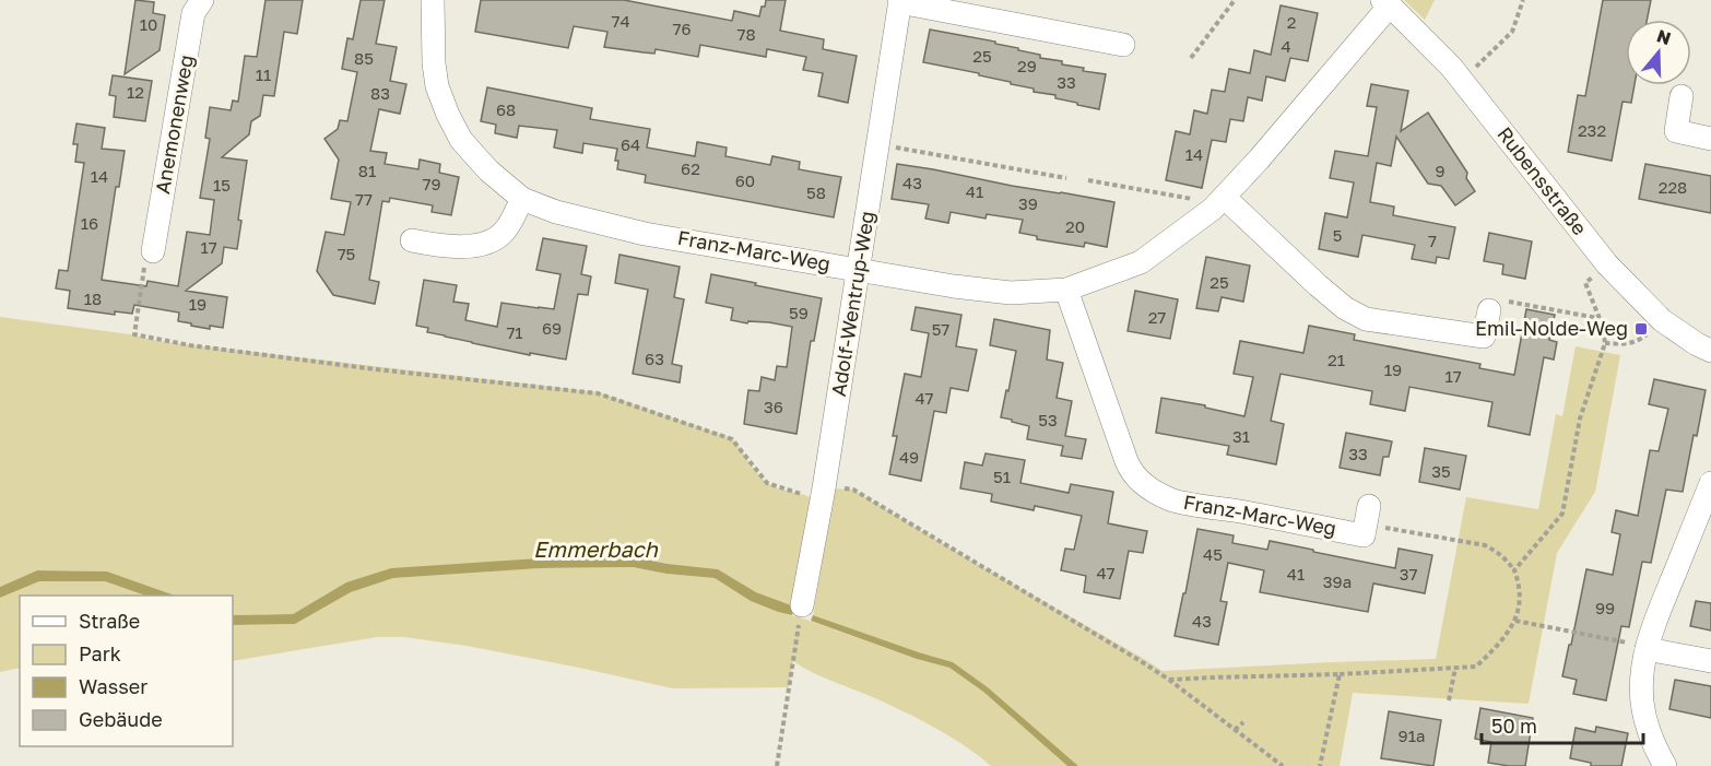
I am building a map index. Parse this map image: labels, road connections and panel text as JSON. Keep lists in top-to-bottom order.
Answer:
{
  "streets": {
    "street": [
      "Anemonenweg",
      "Rubensstraße",
      "Franz-Marc-Weg",
      "Adolf-Wentrup-Weg"
    ]
  },
  "crossings": [
    ["Rubensstraße", "Franz-Marc-Weg"],
    ["Franz-Marc-Weg", "Adolf-Wentrup-Weg"]
  ],
  "water": ["Emmerbach"],
  "places": {
    "transit": ["Emil-Nolde-Weg"]
  },
  "house_numbers": [
    "74",
    "2",
    "10",
    "76",
    "78",
    "4",
    "25",
    "85",
    "29",
    "11",
    "33",
    "12",
    "83",
    "68",
    "232",
    "64",
    "14",
    "62",
    "81",
    "9",
    "14",
    "60",
    "43",
    "79",
    "15",
    "228",
    "41",
    "58",
    "77",
    "39",
    "16",
    "20",
    "5",
    "7",
    "17",
    "75",
    "25",
    "18",
    "19",
    "59",
    "27",
    "69",
    "57",
    "71",
    "63",
    "21",
    "19",
    "17",
    "47",
    "36",
    "53",
    "31",
    "33",
    "49",
    "35",
    "51",
    "45",
    "47",
    "41",
    "37",
    "39a",
    "99",
    "43",
    "91a"
  ],
  "legend": [
    "Straße",
    "Park",
    "Wasser",
    "Gebäude"
  ],
  "scale_bar": "50 m",
  "north": "top"
}
